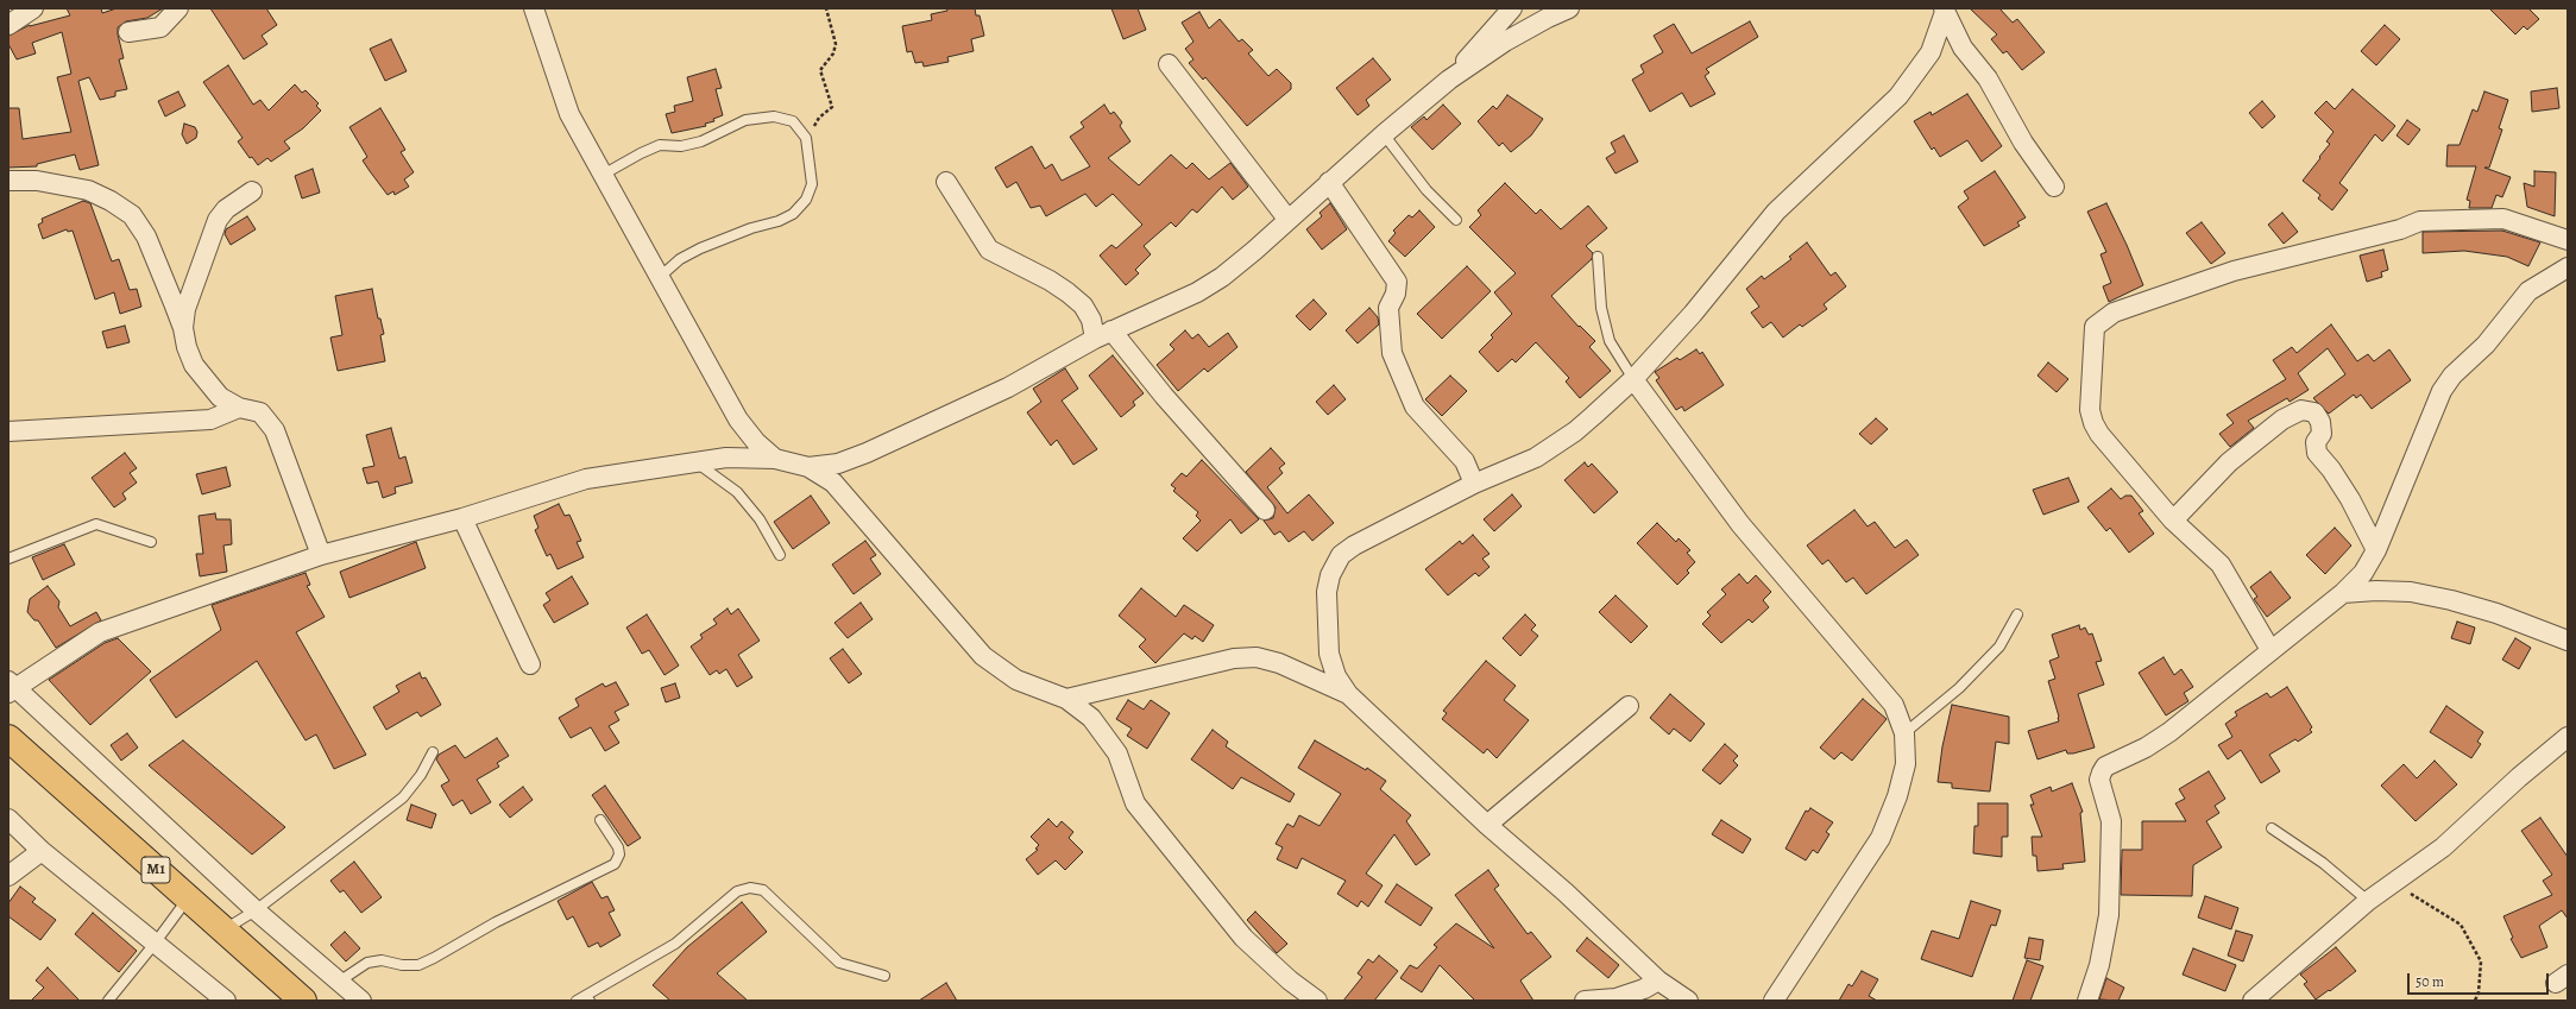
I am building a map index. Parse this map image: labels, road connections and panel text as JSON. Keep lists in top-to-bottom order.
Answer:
{
  "streets": {
    "highway": ["M1"]
  },
  "scale_bar": "50 m"
}
